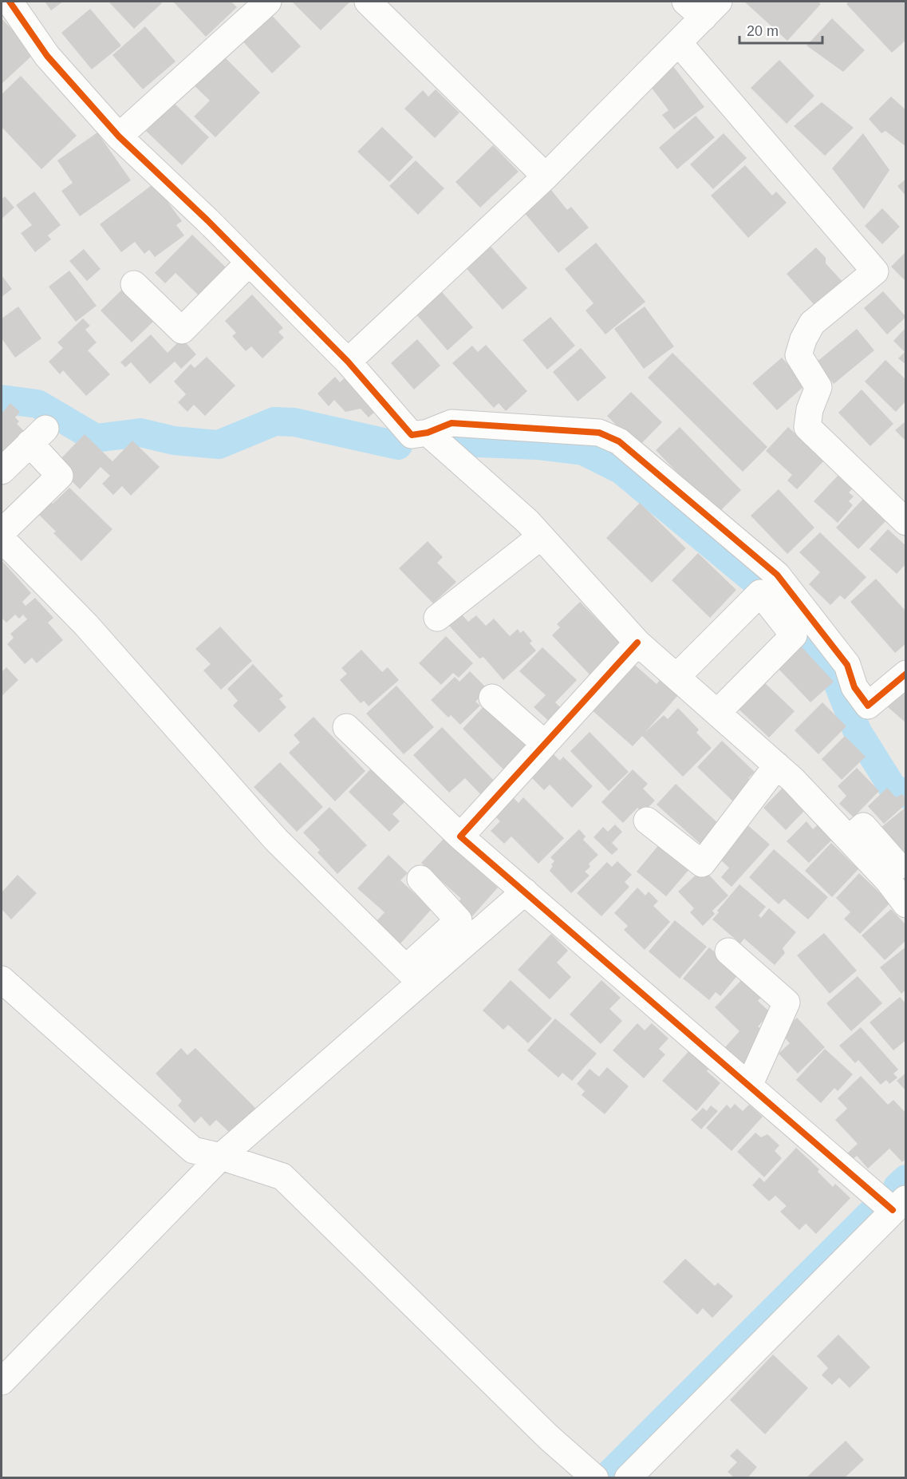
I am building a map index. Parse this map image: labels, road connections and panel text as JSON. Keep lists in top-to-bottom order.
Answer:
{
  "scale_bar": "20 m"
}
